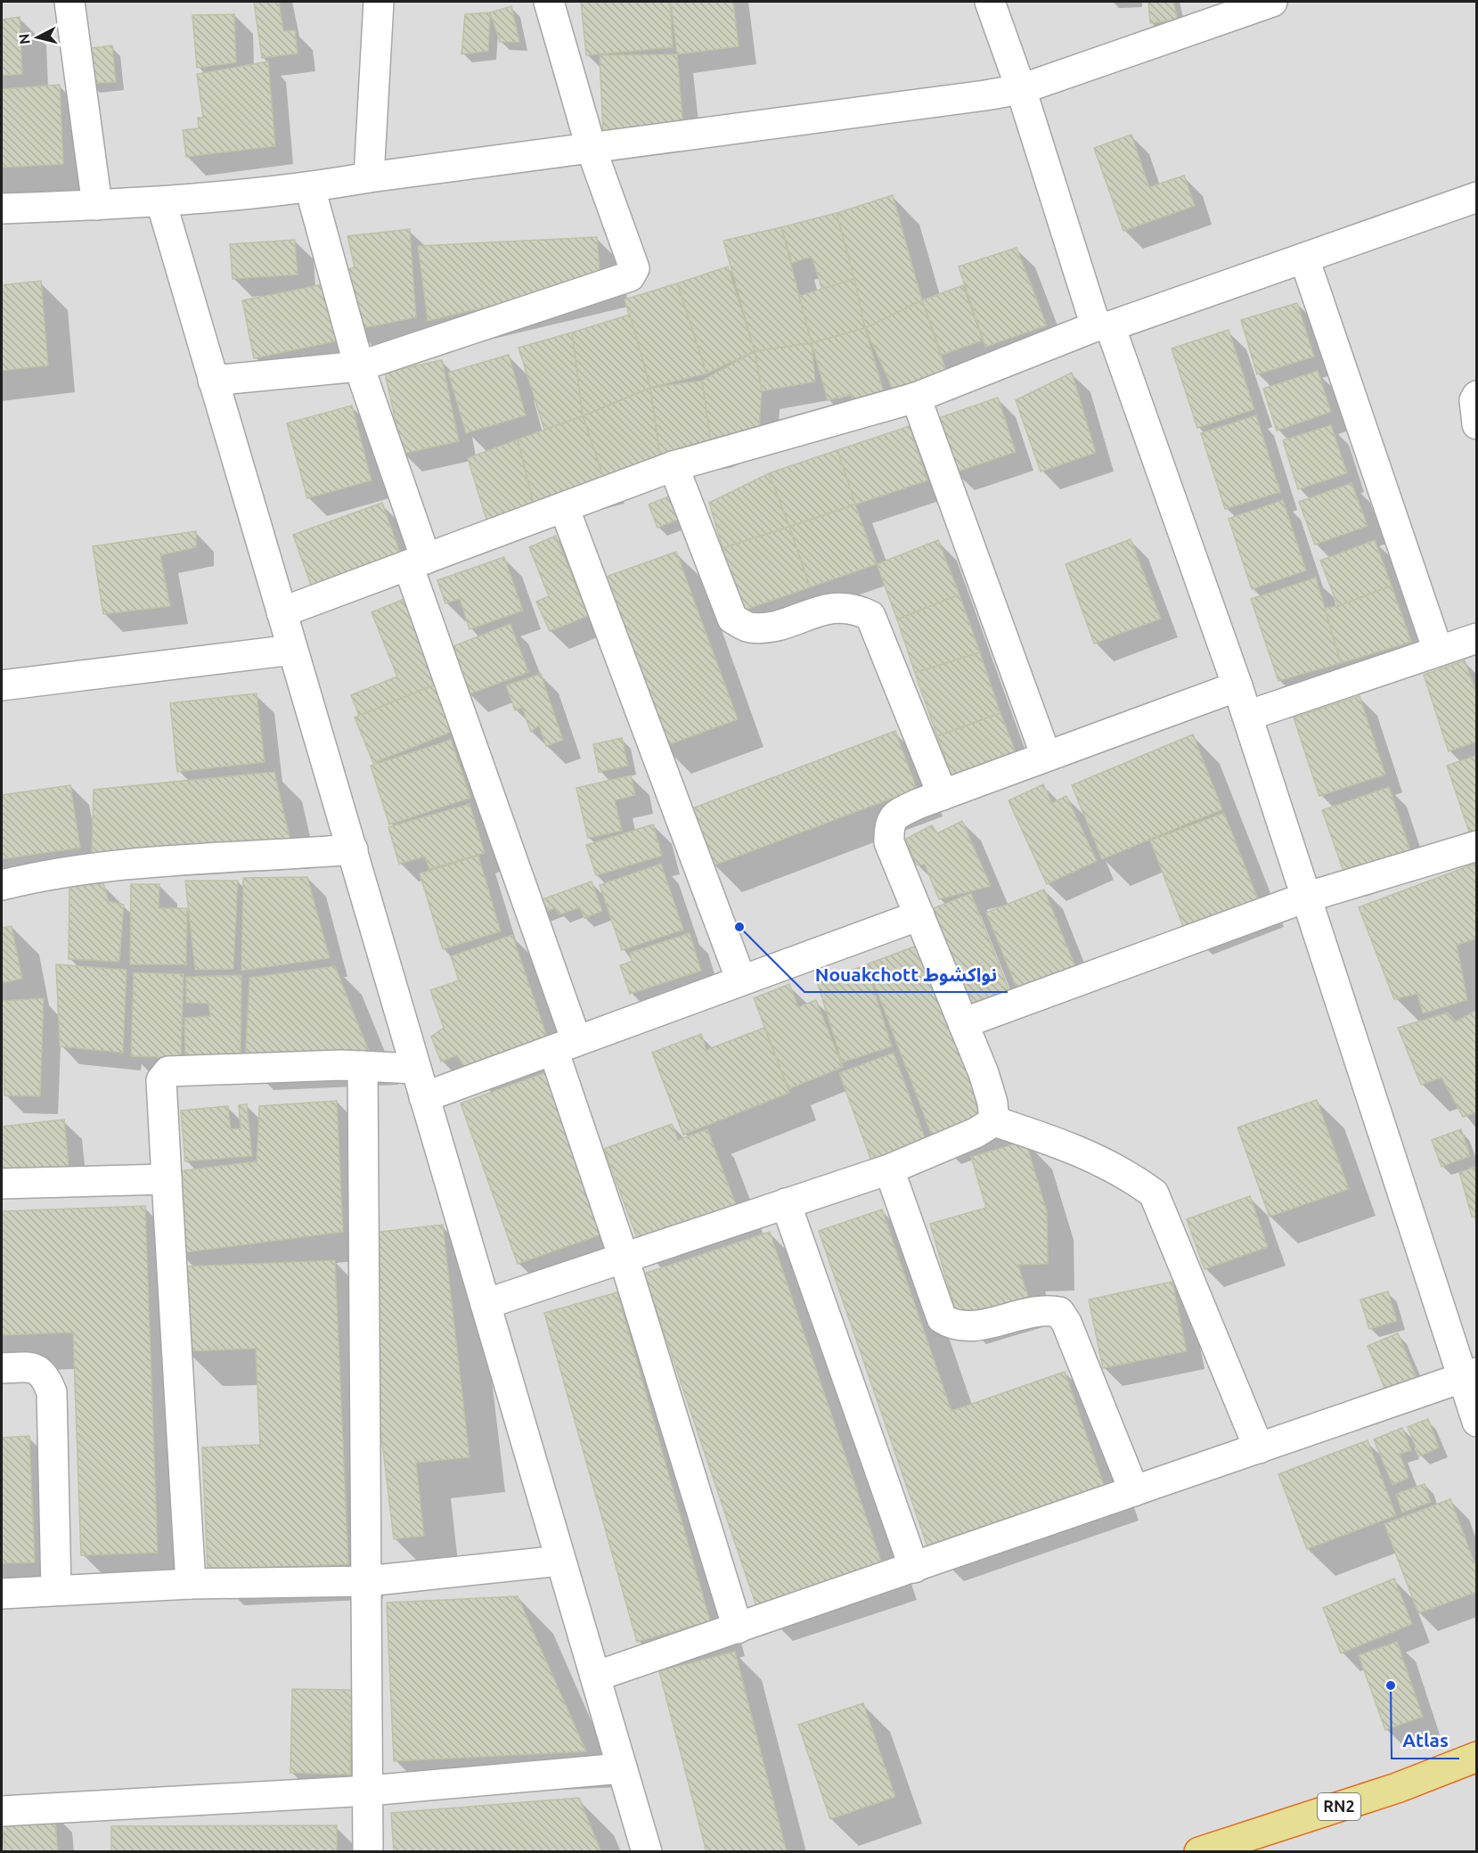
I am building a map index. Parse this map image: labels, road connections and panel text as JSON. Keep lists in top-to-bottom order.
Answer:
{
  "streets": {
    "highway": ["RN2"]
  },
  "places": ["Nouakchott نواكشوط", "Atlas"],
  "north": "left"
}
